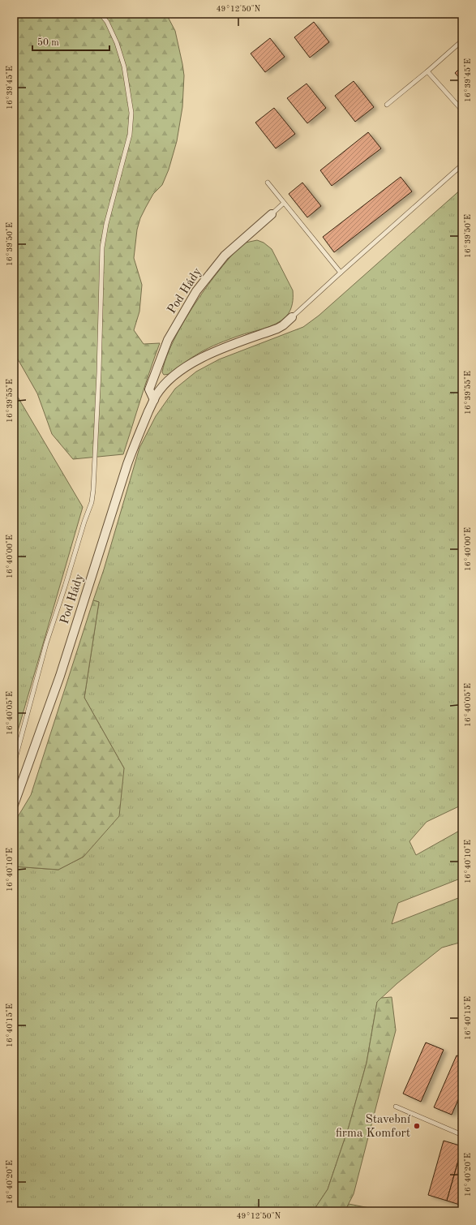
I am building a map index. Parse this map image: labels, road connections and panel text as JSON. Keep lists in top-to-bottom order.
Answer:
{
  "streets": {
    "street": ["Pod Hády"]
  },
  "places": ["Stavební firma Komfort"],
  "scale_bar": "50 m",
  "coordinates": [
    "49°12'50\"N",
    "16°39'45\"E",
    "16°39'50\"E",
    "16°39'55\"E",
    "16°40'00\"E",
    "16°40'05\"E",
    "16°40'10\"E",
    "16°40'15\"E",
    "16°40'20\"E"
  ]
}
